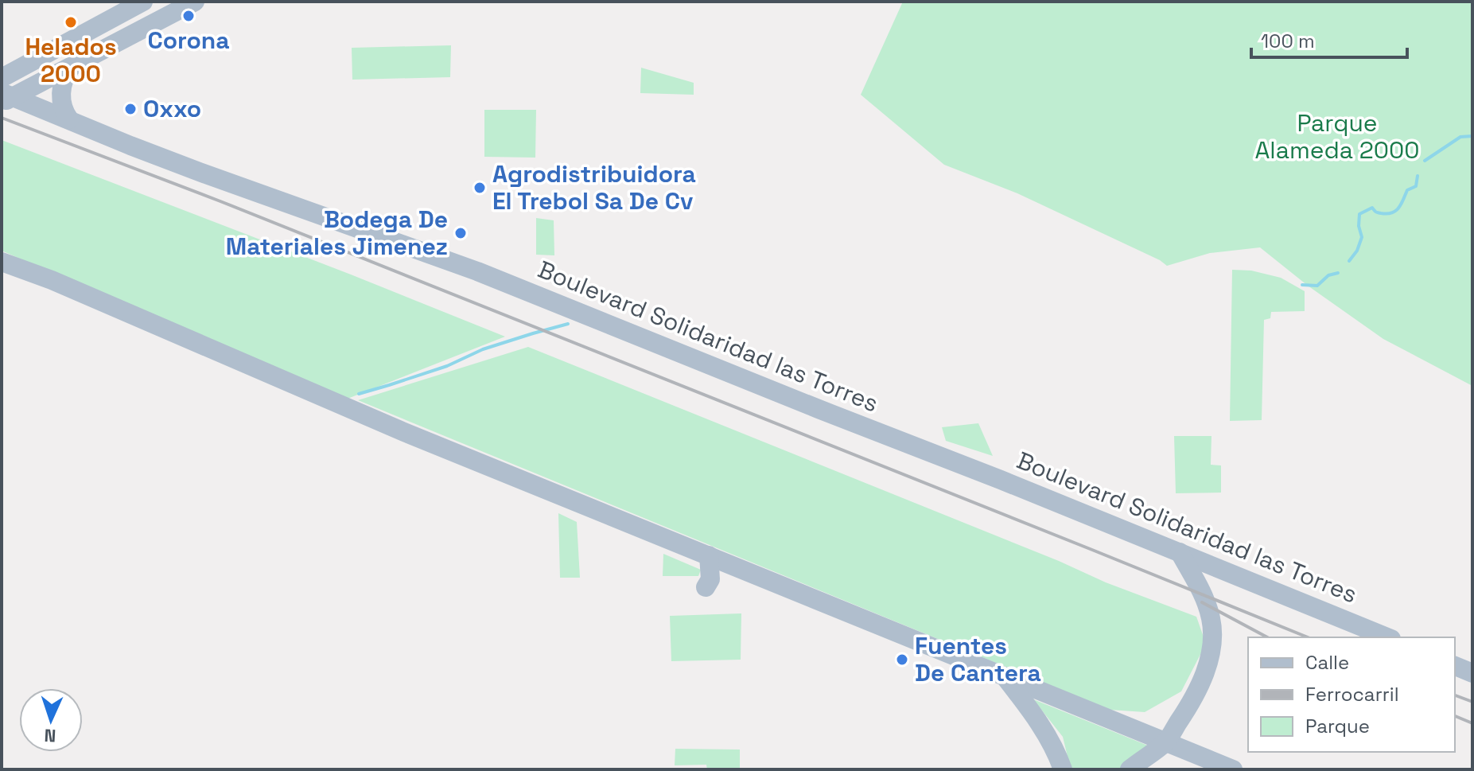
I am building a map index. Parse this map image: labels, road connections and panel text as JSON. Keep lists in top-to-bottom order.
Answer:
{
  "streets": {
    "main road": ["Boulevard Solidaridad las Torres"]
  },
  "parks": ["Parque Alameda 2000"],
  "places": [
    "Corona",
    "Helados 2000",
    "Oxxo",
    "Agrodistribuidora El Trebol Sa De Cv",
    "Bodega De Materiales Jimenez",
    "Fuentes De Cantera"
  ],
  "legend": ["Calle", "Ferrocarril", "Parque"],
  "scale_bar": "100 m",
  "north": "bottom"
}
